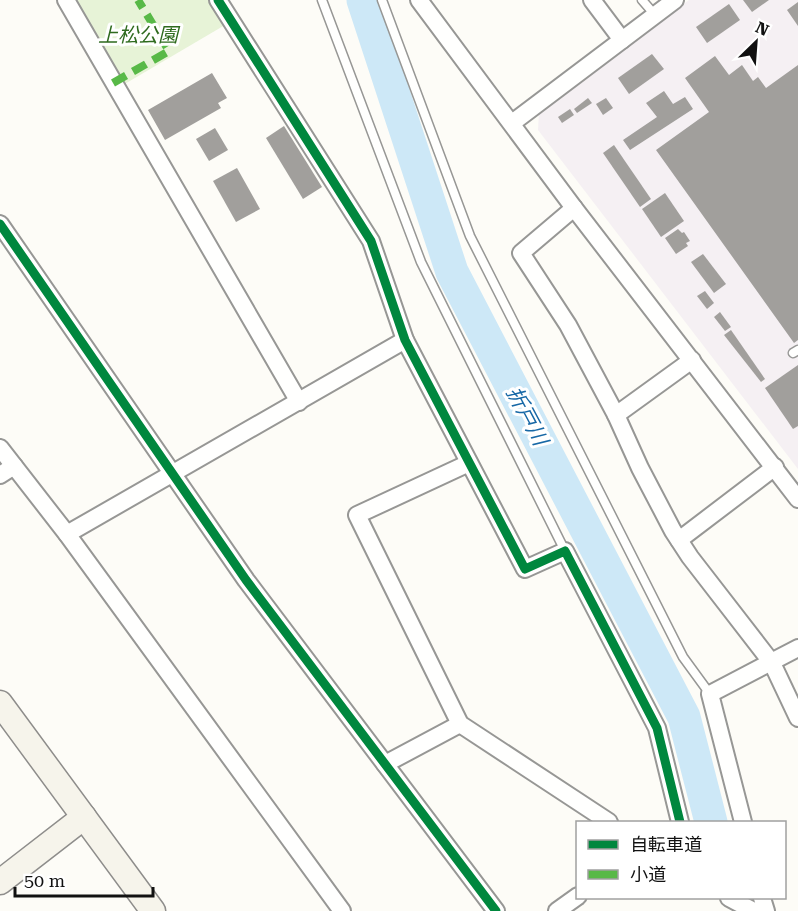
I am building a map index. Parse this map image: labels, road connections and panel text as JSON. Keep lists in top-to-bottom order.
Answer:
{
  "water": ["折戸川"],
  "parks": ["上松公園"],
  "legend": ["自転車道", "小道"],
  "scale_bar": "50 m",
  "north": "top right"
}
